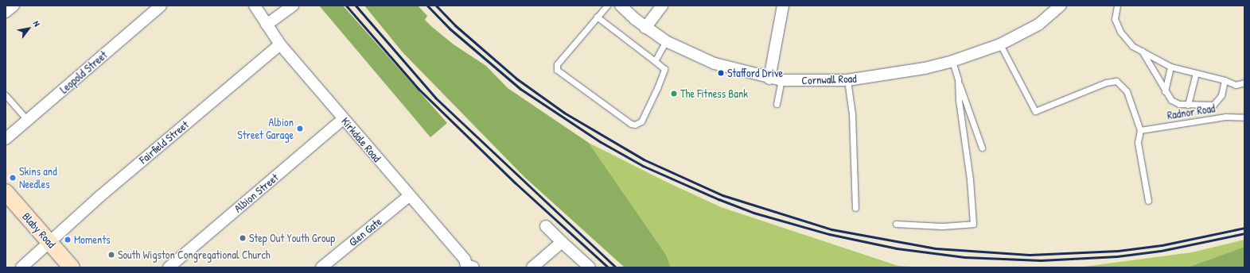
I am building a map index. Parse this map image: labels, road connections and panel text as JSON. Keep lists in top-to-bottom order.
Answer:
{
  "streets": {
    "main road": ["Blaby Road"],
    "street": [
      "Leopold Street",
      "Cornwall Road",
      "Kirkdale Road",
      "Fairfield Street",
      "Albion Street",
      "Glen Gate"
    ],
    "lane": ["Radnor Road"]
  },
  "crossings": [
    ["Kirkdale Road", "Fairfield Street"],
    ["Kirkdale Road", "Albion Street"],
    ["Kirkdale Road", "Glen Gate"],
    ["Fairfield Street", "Blaby Road"]
  ],
  "places": [
    "Stafford Drive",
    "The Fitness Bank",
    "Albion Street Garage",
    "Skins and Needles",
    "Step Out Youth Group",
    "Moments",
    "South Wigston Congregational Church"
  ],
  "north": "top right"
}
